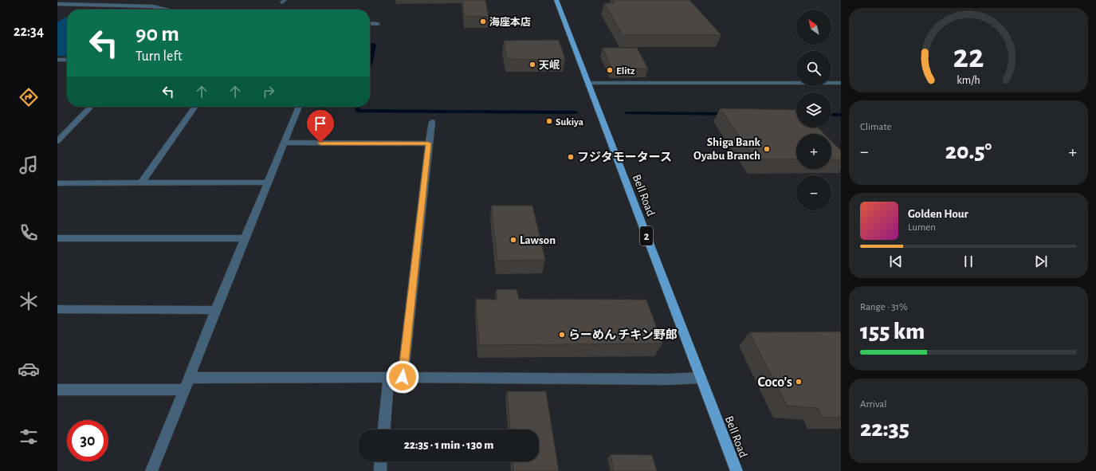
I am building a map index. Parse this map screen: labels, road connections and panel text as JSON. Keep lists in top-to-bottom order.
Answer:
{
  "streets": {
    "main road": ["Bell Road", "2"]
  },
  "places": [
    "海座本店",
    "天岷",
    "Elitz",
    "Sukiya",
    "Shiga Bank Oyabu Branch",
    "フジタモータース",
    "Lawson",
    "らーめん チキン野郎",
    "Coco's"
  ],
  "north": "top left",
  "page": {
    "tabs": "22:34",
    "map_buttons": ["+", "−"],
    "turn": ["90 m", "Turn left"],
    "tile": [
      "Climate",
      ["Range · 31%", "155 km"],
      ["Arrival", "22:35"]
    ],
    "heat": ["−", "20.5°", "+"],
    "song": ["Golden Hour", "Lumen"],
    "limit": "30",
    "trip": "22:35 · 1 min · 130 m",
    "gauge": ["22", "km/h"]
  }
}
